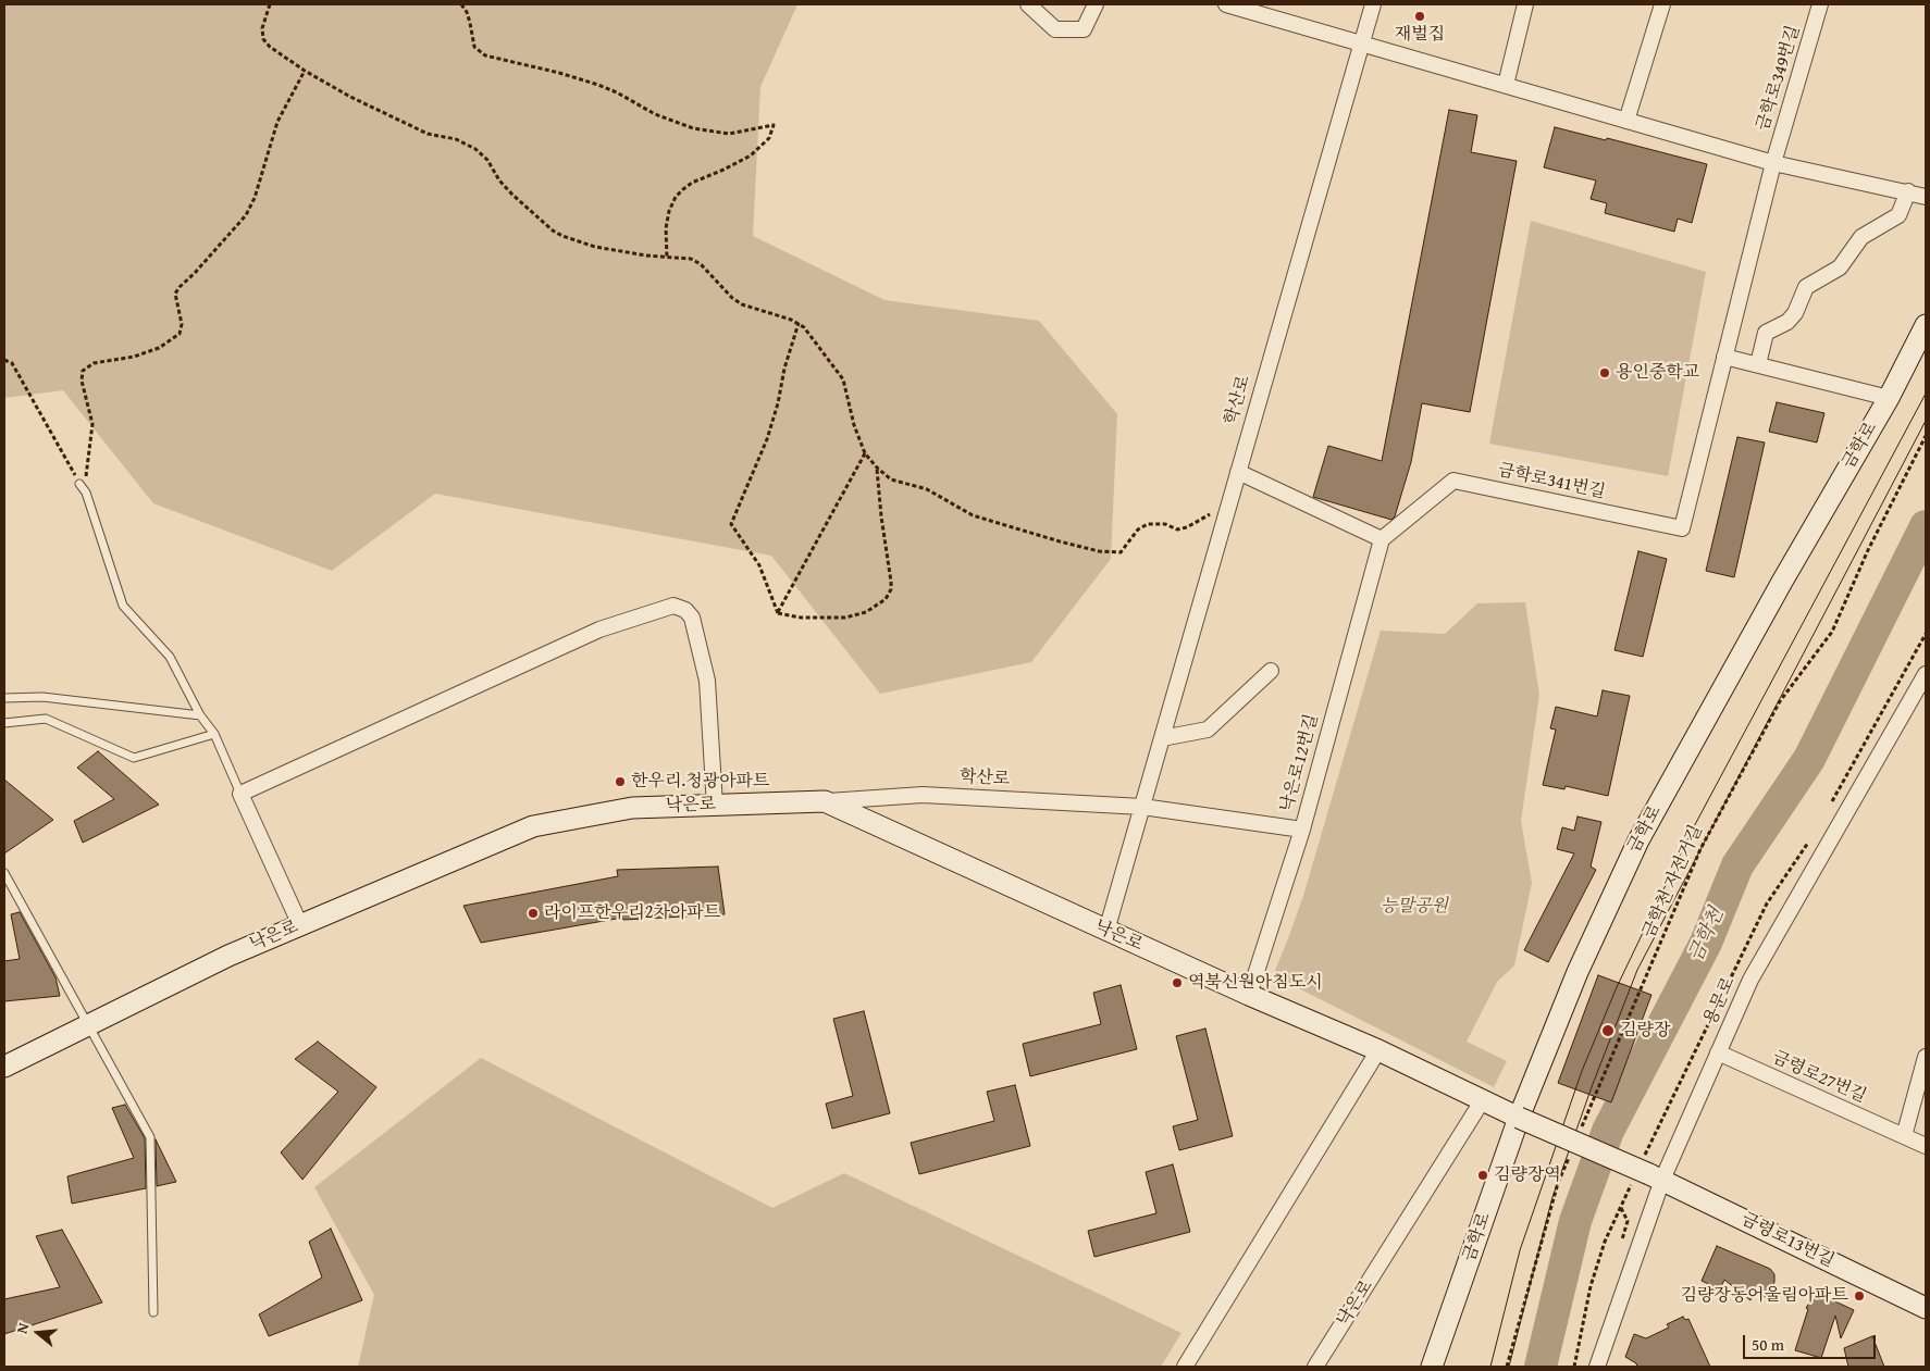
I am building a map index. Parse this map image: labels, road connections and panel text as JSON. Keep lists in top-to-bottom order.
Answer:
{
  "streets": {
    "main road": ["금학로", "낙은로", "금령로13번길"],
    "street": [
      "금학로349번길",
      "학산로",
      "금학로341번길",
      "낙은로12번길",
      "용문로",
      "금령로27번길"
    ],
    "path": ["금학천 자전거길"]
  },
  "crossings": [
    ["금학로349번길", "금학로341번길"],
    ["학산로", "낙은로"],
    ["금학로", "낙은로"],
    ["금학로", "금령로13번길"],
    ["금학로341번길", "낙은로12번길"],
    ["낙은로12번길", "낙은로"],
    ["낙은로", "금령로13번길"],
    ["용문로", "금령로27번길"],
    ["용문로", "금령로13번길"]
  ],
  "water": ["금학천"],
  "parks": ["능말공원"],
  "places": [
    "재벌집",
    "용인중학교",
    "한우리.청광아파트",
    "라이프한우리2차아파트",
    "역북신원아침도시",
    "김량장",
    "김량장역",
    "김량장동어울림아파트"
  ],
  "scale_bar": "50 m",
  "north": "left"
}
